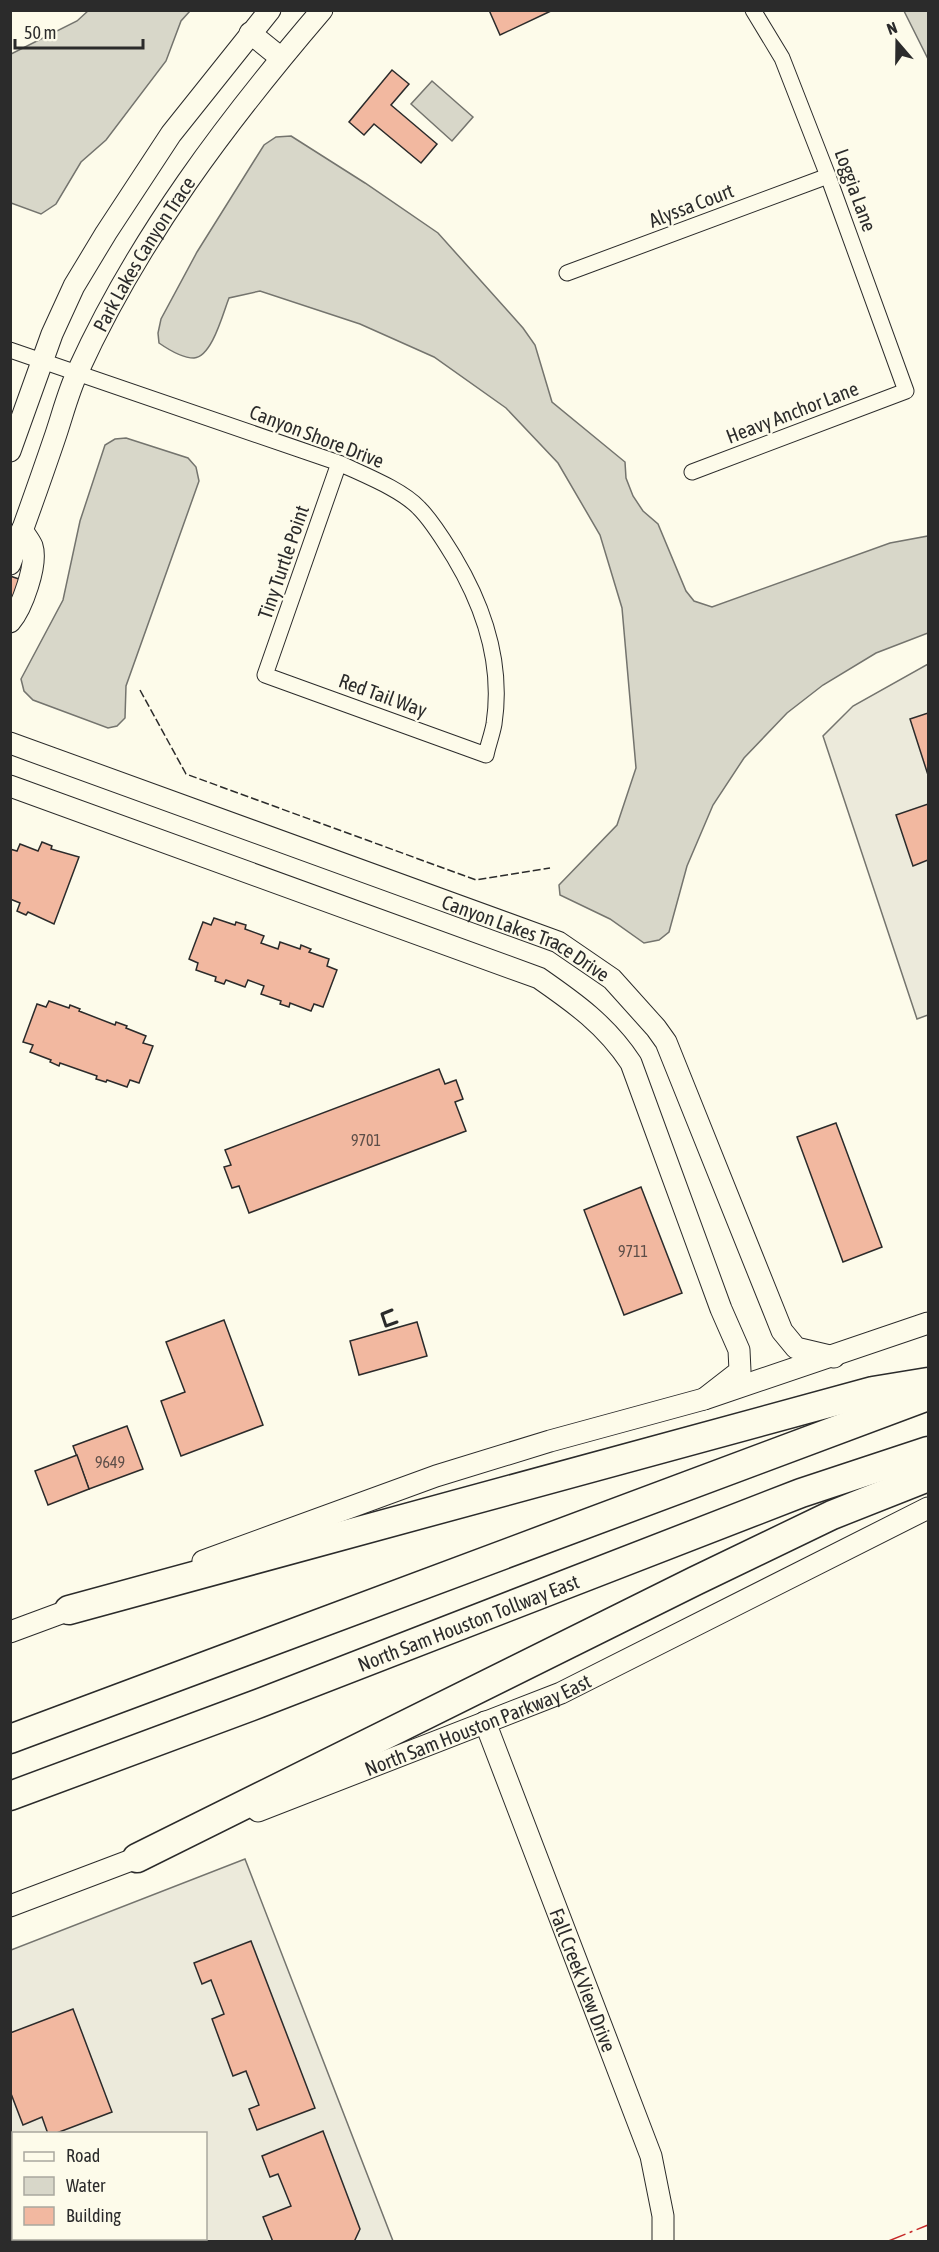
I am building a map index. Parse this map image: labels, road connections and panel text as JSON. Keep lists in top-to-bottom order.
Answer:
{
  "streets": {
    "highway": ["North Sam Houston Tollway East"],
    "street": [
      "Loggia Lane",
      "Alyssa Court",
      "Park Lakes Canyon Trace",
      "Heavy Anchor Lane",
      "Canyon Shore Drive",
      "Tiny Turtle Point",
      "Red Tail Way",
      "Canyon Lakes Trace Drive",
      "North Sam Houston Parkway East",
      "Fall Creek View Drive"
    ]
  },
  "crossings": [
    ["Loggia Lane", "Alyssa Court"],
    ["Loggia Lane", "Heavy Anchor Lane"],
    ["Park Lakes Canyon Trace", "Canyon Shore Drive"],
    ["Canyon Shore Drive", "Tiny Turtle Point"],
    ["Canyon Shore Drive", "Red Tail Way"],
    ["Tiny Turtle Point", "Red Tail Way"],
    ["North Sam Houston Parkway East", "Fall Creek View Drive"]
  ],
  "house_numbers": ["9701", "9711", "9649"],
  "legend": ["Road", "Water", "Building"],
  "scale_bar": "50 m",
  "north": "top"
}
